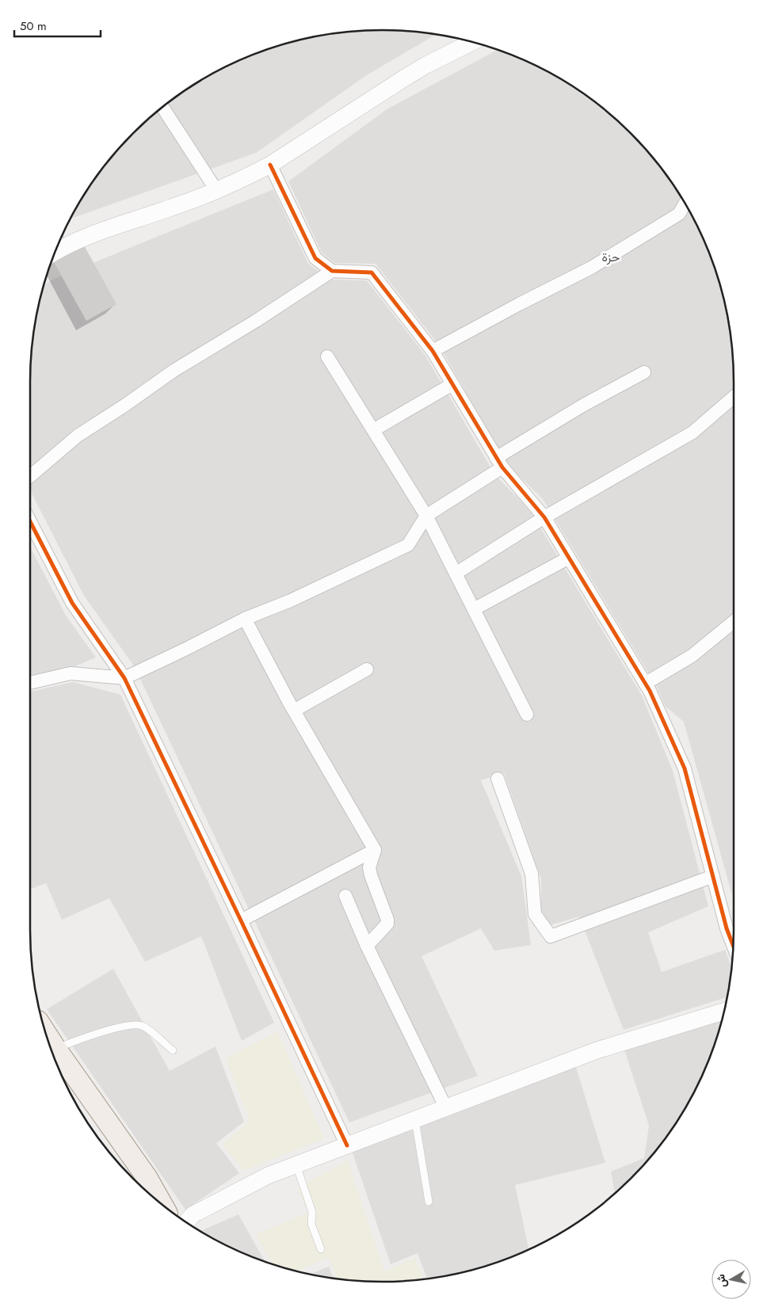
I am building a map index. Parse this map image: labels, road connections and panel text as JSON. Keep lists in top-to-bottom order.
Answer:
{
  "districts": ["حزة"],
  "scale_bar": "50 m",
  "north": "left"
}
